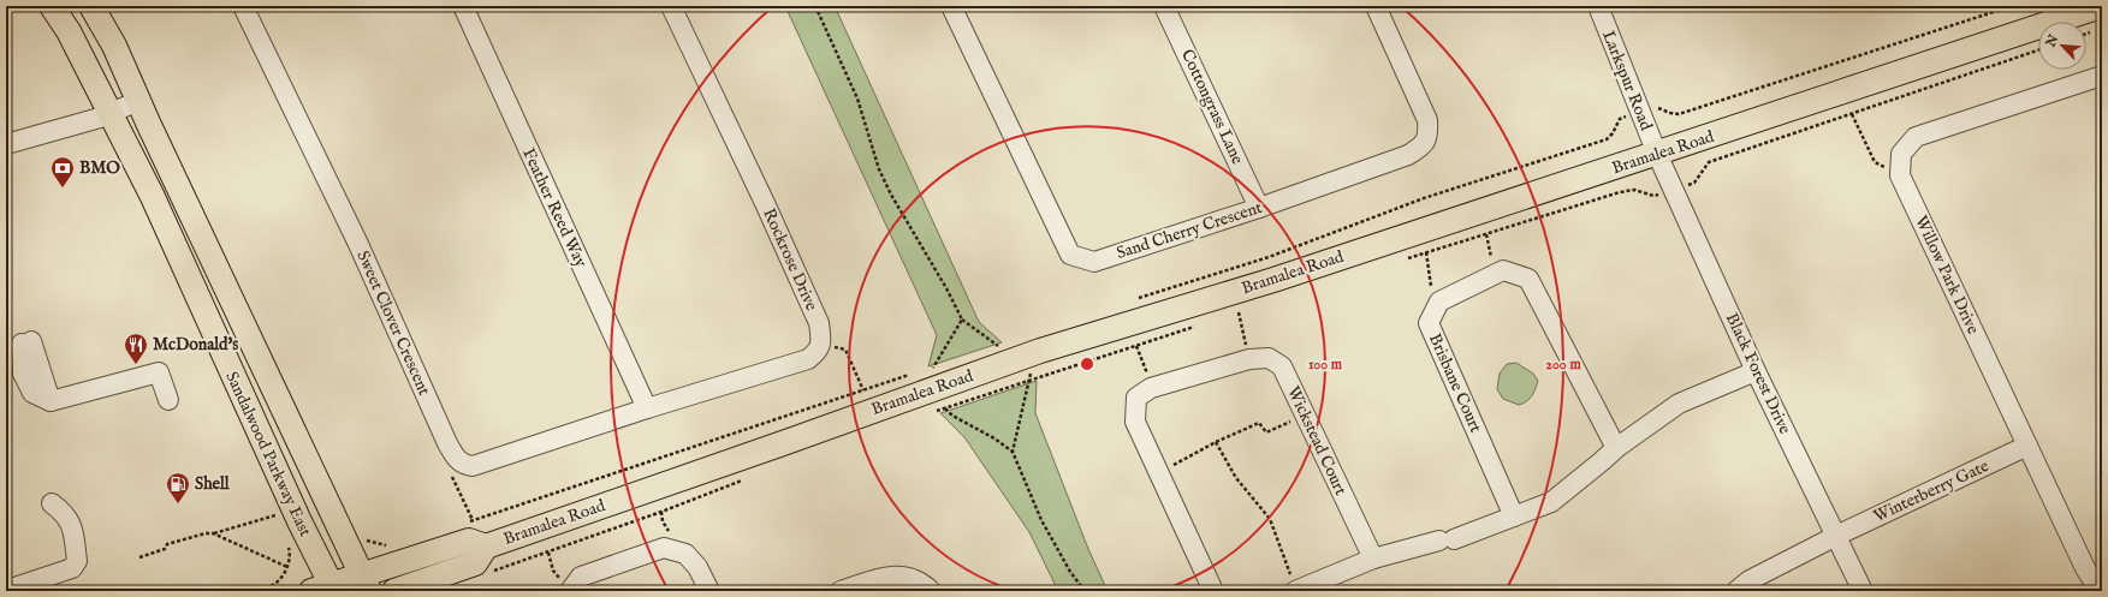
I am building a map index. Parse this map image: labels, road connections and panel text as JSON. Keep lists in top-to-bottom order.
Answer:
{
  "streets": {
    "main road": ["Bramalea Road", "Sandalwood Parkway East"],
    "street": [
      "Larkspur Road",
      "Cottongrass Lane",
      "Feather Reed Way",
      "Sand Cherry Crescent",
      "Rockrose Drive",
      "Willow Park Drive",
      "Sweet Clover Crescent",
      "Black Forest Drive",
      "Brisbane Court",
      "Wickstead Court",
      "Winterberry Gate"
    ]
  },
  "crossings": [
    ["Larkspur Road", "Bramalea Road"],
    ["Larkspur Road", "Black Forest Drive"],
    ["Cottongrass Lane", "Sand Cherry Crescent"],
    ["Bramalea Road", "Black Forest Drive"],
    ["Bramalea Road", "Sandalwood Parkway East"],
    ["Willow Park Drive", "Winterberry Gate"],
    ["Black Forest Drive", "Winterberry Gate"]
  ],
  "places": {
    "bank": ["BMO"],
    "restaurant": ["McDonald's"],
    "fuel station": ["Shell"]
  },
  "north": "top left",
  "rings": ["100 m", "200 m"]
}
